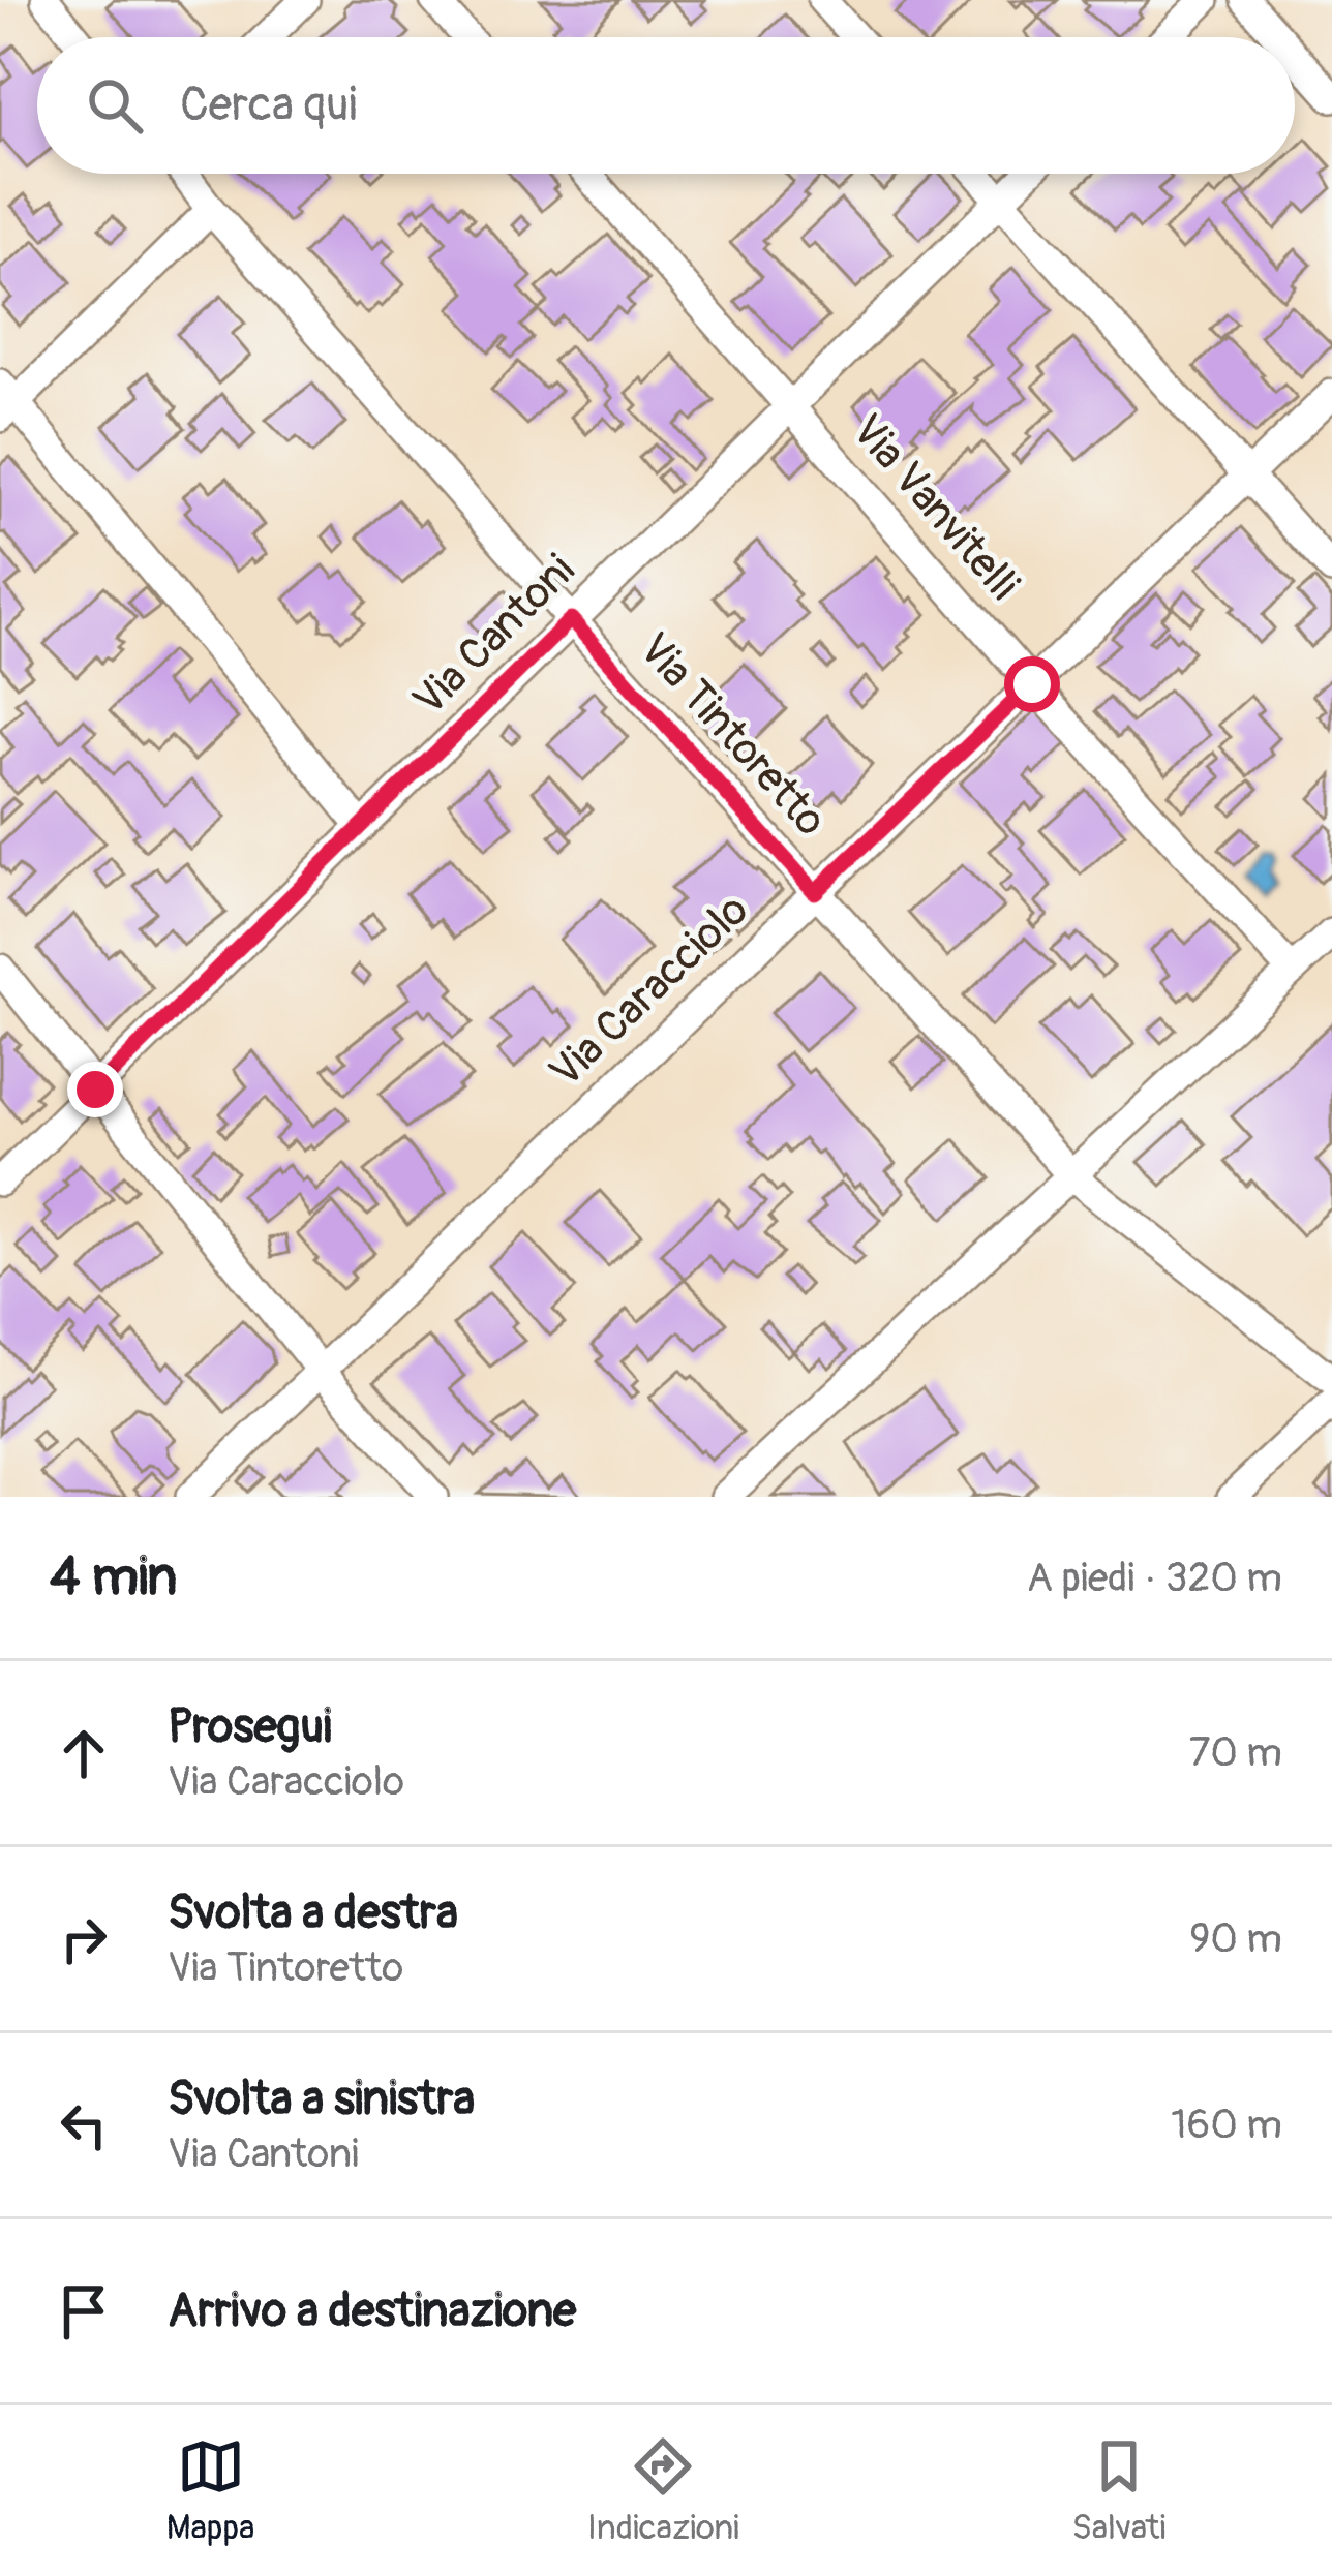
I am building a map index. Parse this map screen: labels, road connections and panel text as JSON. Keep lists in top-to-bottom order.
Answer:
{
  "streets": {
    "street": [
      "Via Vanvitelli",
      "Via Cantoni",
      "Via Tintoretto",
      "Via Caracciolo"
    ]
  },
  "crossings": [
    ["Via Vanvitelli", "Via Cantoni"],
    ["Via Vanvitelli", "Via Caracciolo"],
    ["Via Cantoni", "Via Tintoretto"],
    ["Via Tintoretto", "Via Caracciolo"]
  ],
  "page": {
    "search": "Cerca qui",
    "heading": ["4 min", "A piedi · 320 m"],
    "list": [
      ["Prosegui", "Via Caracciolo", "70 m"],
      ["Svolta a destra", "Via Tintoretto", "90 m"],
      ["Svolta a sinistra", "Via Cantoni", "160 m"],
      "Arrivo a destinazione"
    ],
    "nav": ["Mappa", "Indicazioni", "Salvati"]
  }
}
